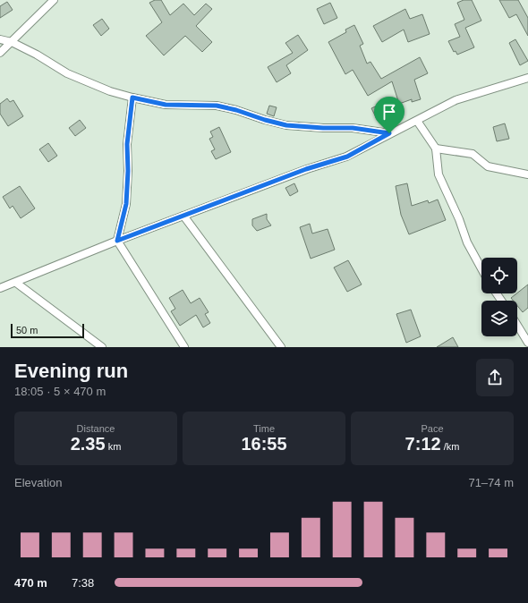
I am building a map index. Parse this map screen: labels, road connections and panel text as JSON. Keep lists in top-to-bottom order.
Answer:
{
  "scale_bar": "50 m",
  "page": {
    "scale": "50 m",
    "heading": ["Evening run", "18:05 · 5 × 470 m"],
    "stats": [
      ["Distance", "2.35 km"],
      ["Time", "16:55"],
      ["Pace", "7:12 /km"]
    ],
    "chart": ["Elevation", "71–74 m"],
    "list": [
      {
        "name": "470 m",
        "note": "7:38"
      }
    ]
  }
}
